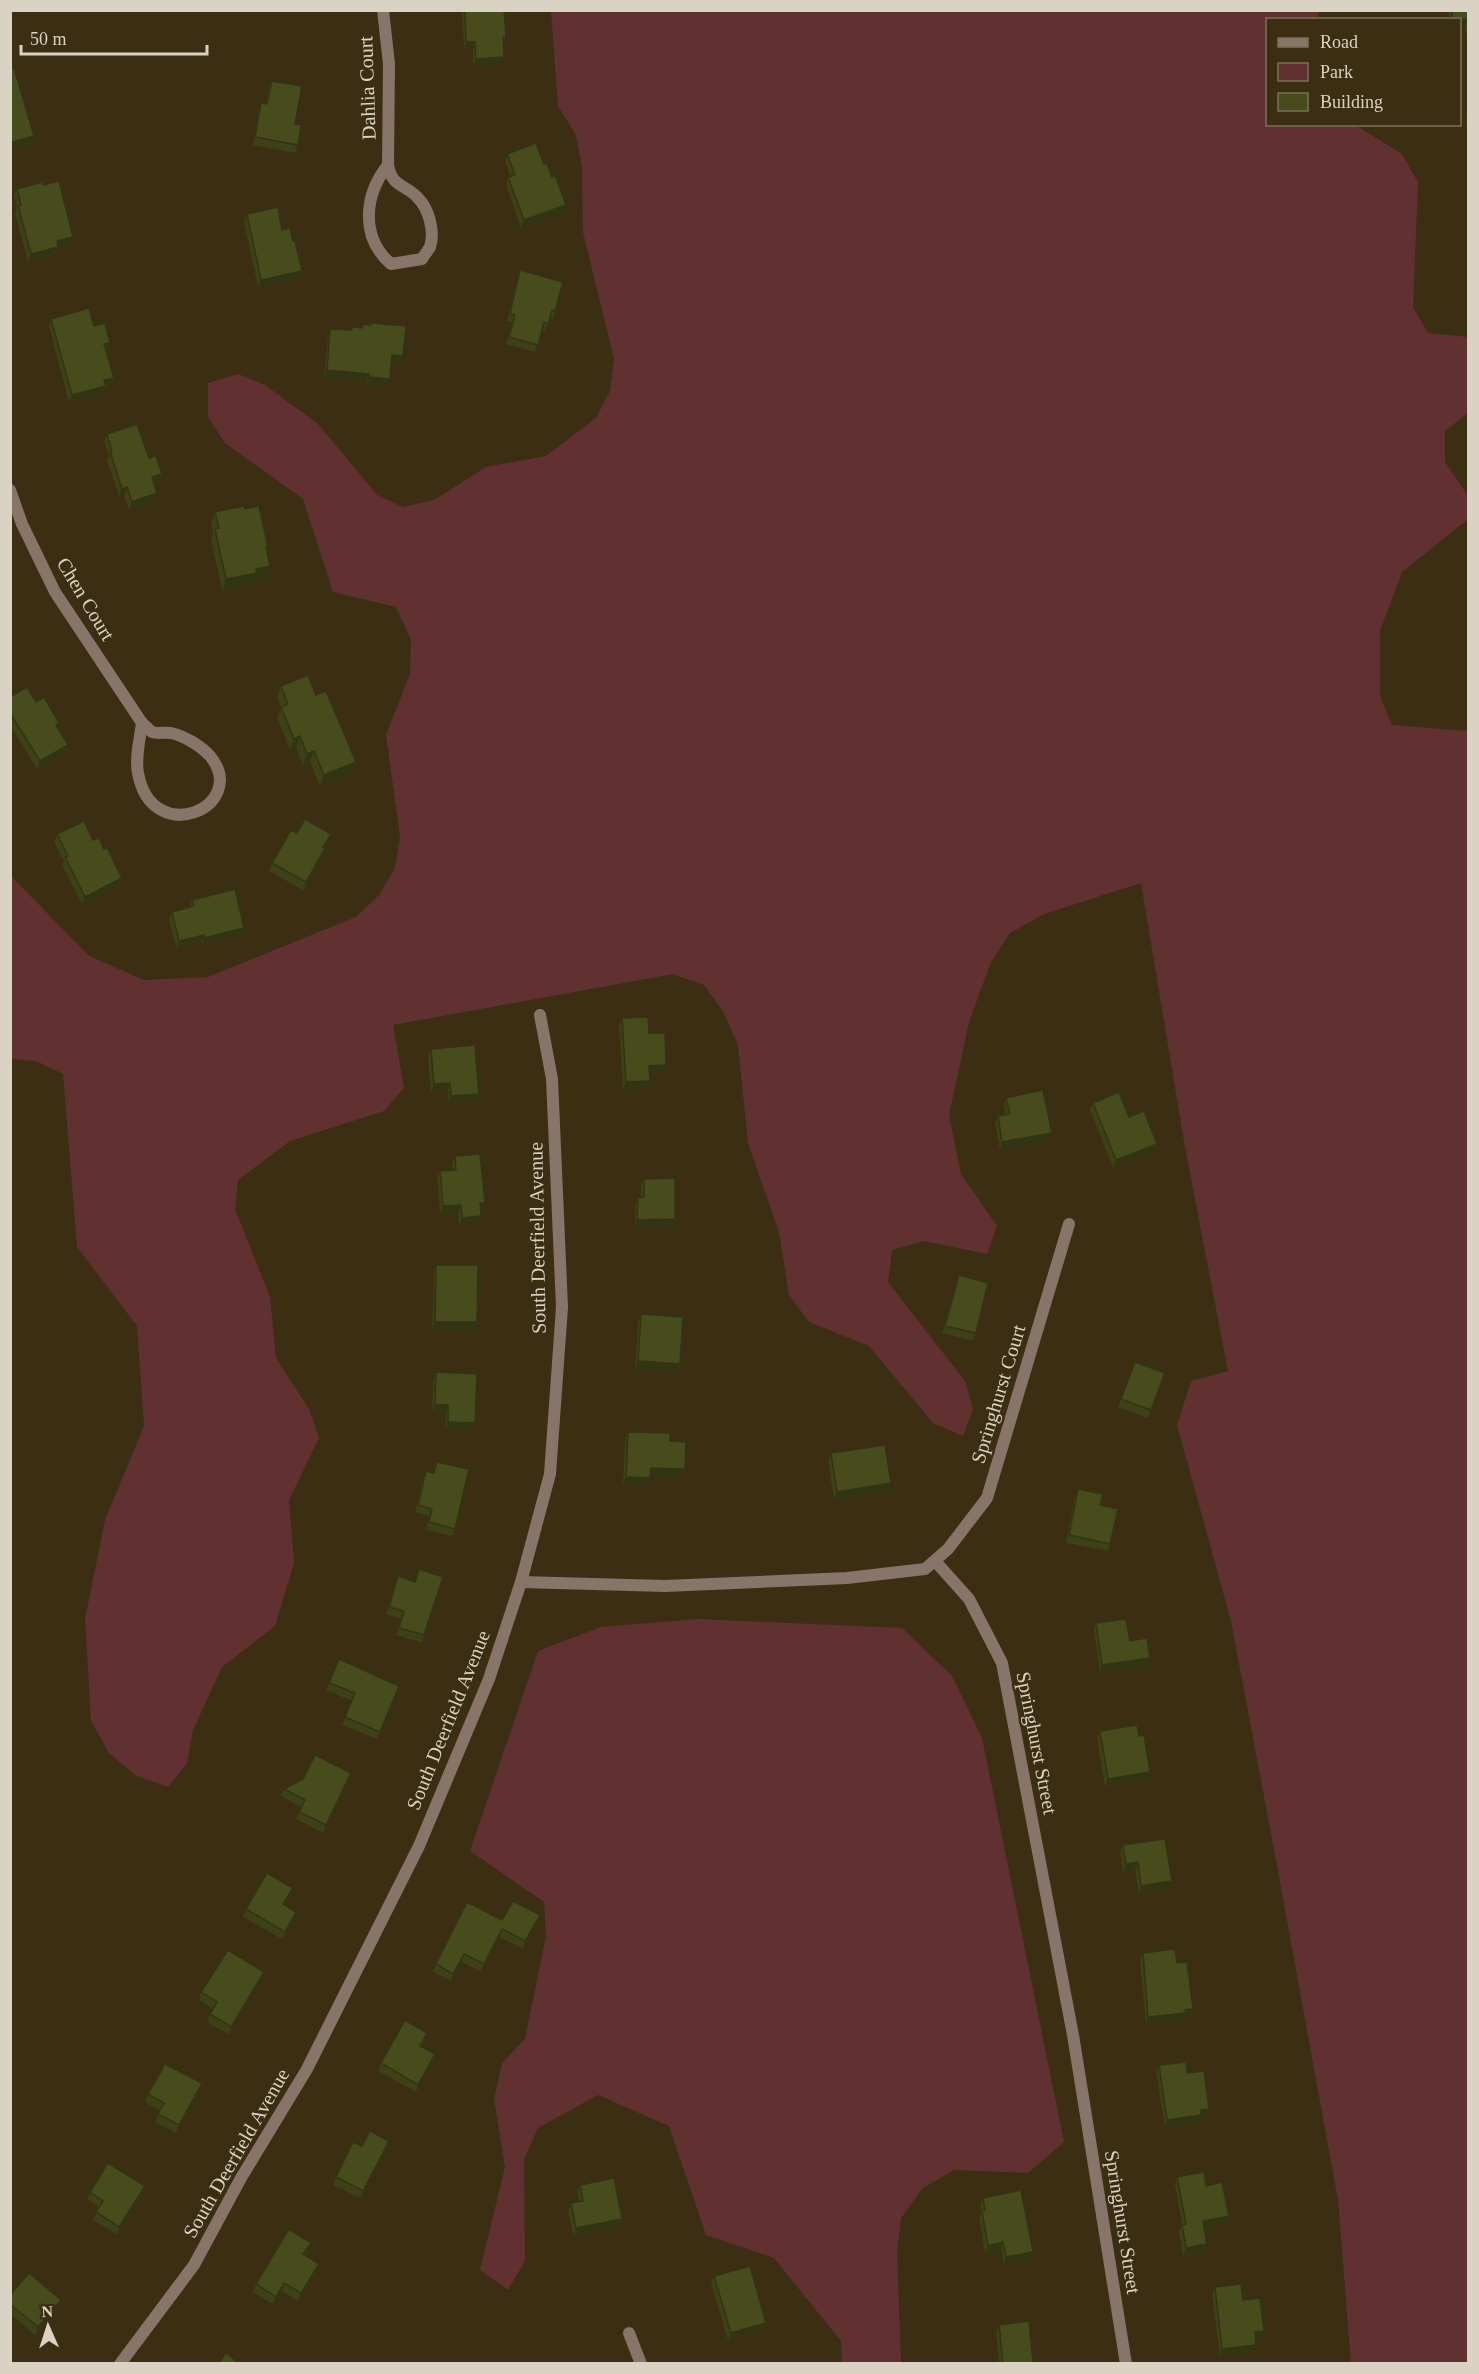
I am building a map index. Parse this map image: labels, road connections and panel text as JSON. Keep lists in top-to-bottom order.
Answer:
{
  "streets": {
    "street": [
      "Dahlia Court",
      "Chen Court",
      "South Deerfield Avenue",
      "Springhurst Court",
      "Springhurst Street"
    ]
  },
  "crossings": [
    ["Springhurst Court", "Springhurst Street"]
  ],
  "legend": ["Road", "Park", "Building"],
  "scale_bar": "50 m",
  "north": "top"
}
